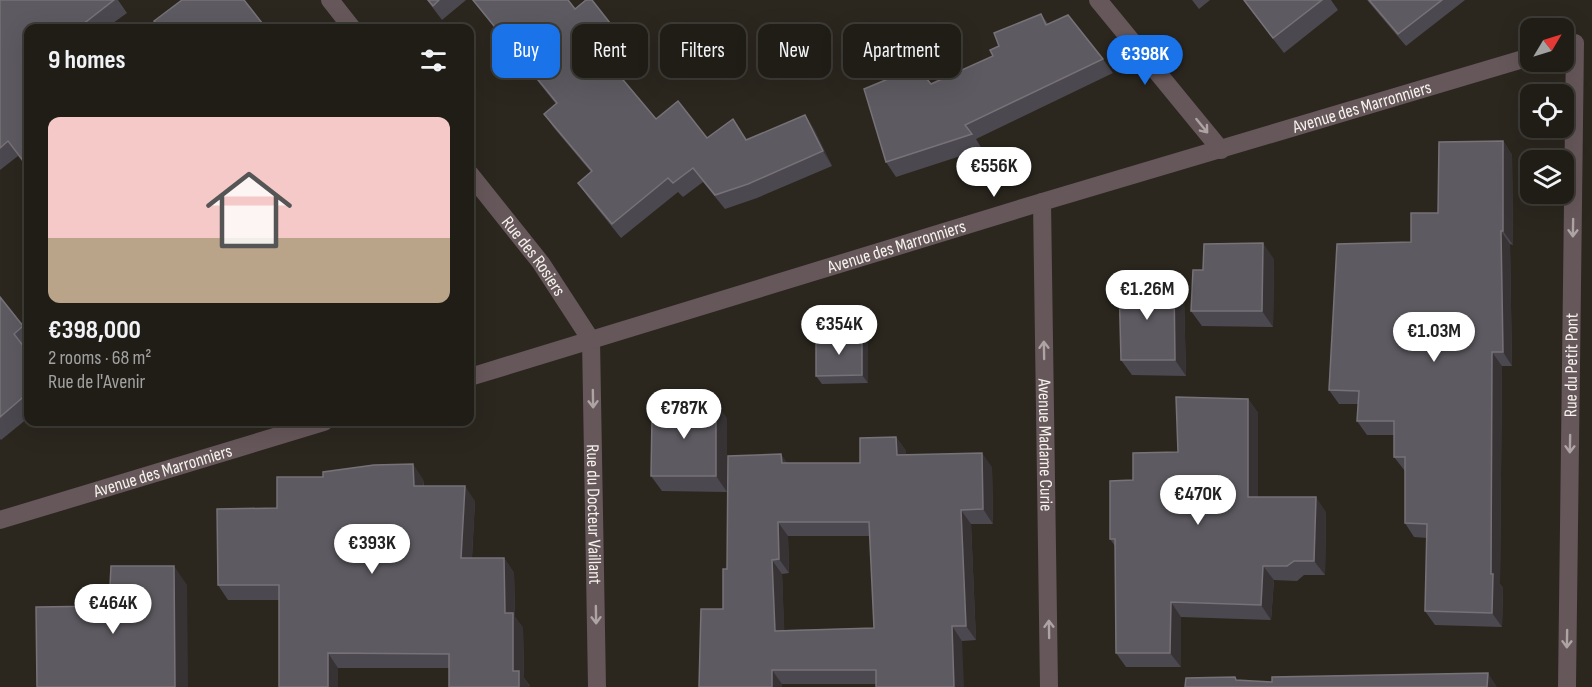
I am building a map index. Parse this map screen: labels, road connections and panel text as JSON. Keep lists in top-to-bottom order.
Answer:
{
  "streets": {
    "street": [
      "Avenue des Marronniers",
      "Rue des Rosiers",
      "Rue du Petit Pont",
      "Avenue Madame Curie",
      "Rue du Docteur Vaillant"
    ]
  },
  "crossings": [
    ["Avenue des Marronniers", "Rue des Rosiers"],
    ["Avenue des Marronniers", "Avenue Madame Curie"],
    ["Avenue des Marronniers", "Rue du Docteur Vaillant"],
    ["Rue des Rosiers", "Rue du Docteur Vaillant"]
  ],
  "one_way": ["Rue du Petit Pont", "Avenue Madame Curie", "Rue du Docteur Vaillant"],
  "north": "top right",
  "page": {
    "chip": [
      "Buy",
      "Rent",
      "Filters",
      "New",
      "Apartment"
    ],
    "heading": "9 homes",
    "price": [
      "€398K",
      "€556K",
      "€1.26M",
      "€354K",
      "€1.03M",
      "€787K",
      "€470K",
      "€393K",
      "€464K"
    ],
    "list": [
      {
        "name": "€398,000",
        "note": "2 rooms · 68 m² · Rue de l'Avenir"
      }
    ]
  }
}
